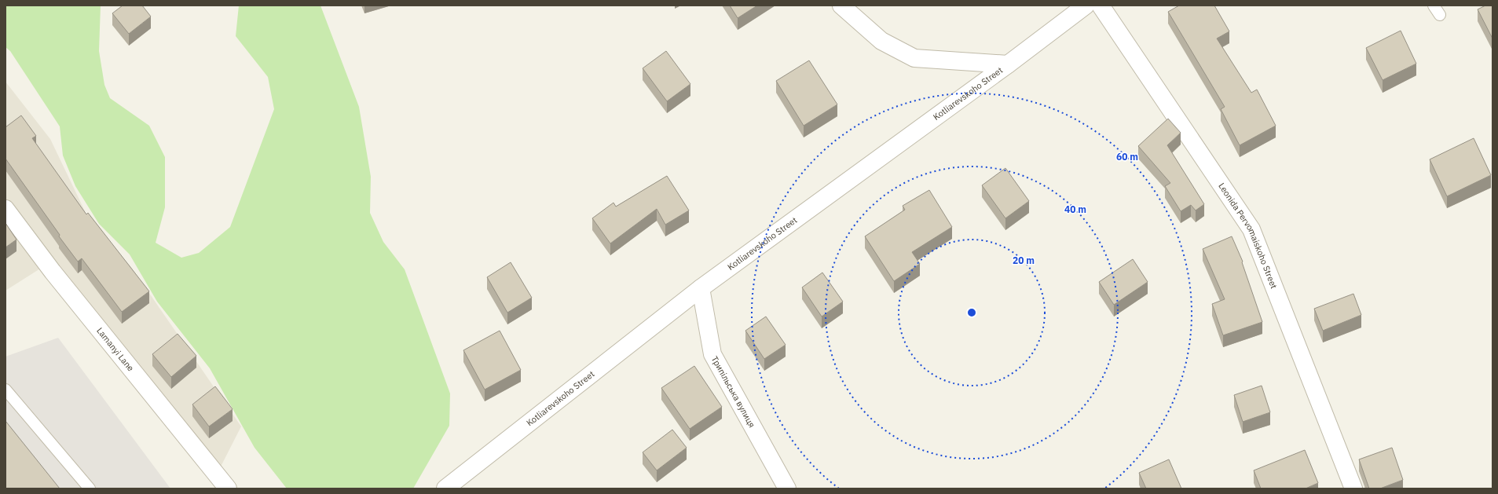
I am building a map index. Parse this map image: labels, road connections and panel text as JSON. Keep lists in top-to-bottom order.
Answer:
{
  "streets": {
    "street": [
      "Kotliarevskoho Street",
      "Leonida Pervomaiskoho Street",
      "Lamanyi Lane",
      "Трипільська вулиця"
    ]
  },
  "crossings": [
    ["Kotliarevskoho Street", "Трипільська вулиця"]
  ],
  "rings": ["60 m", "40 m", "20 m"]
}
